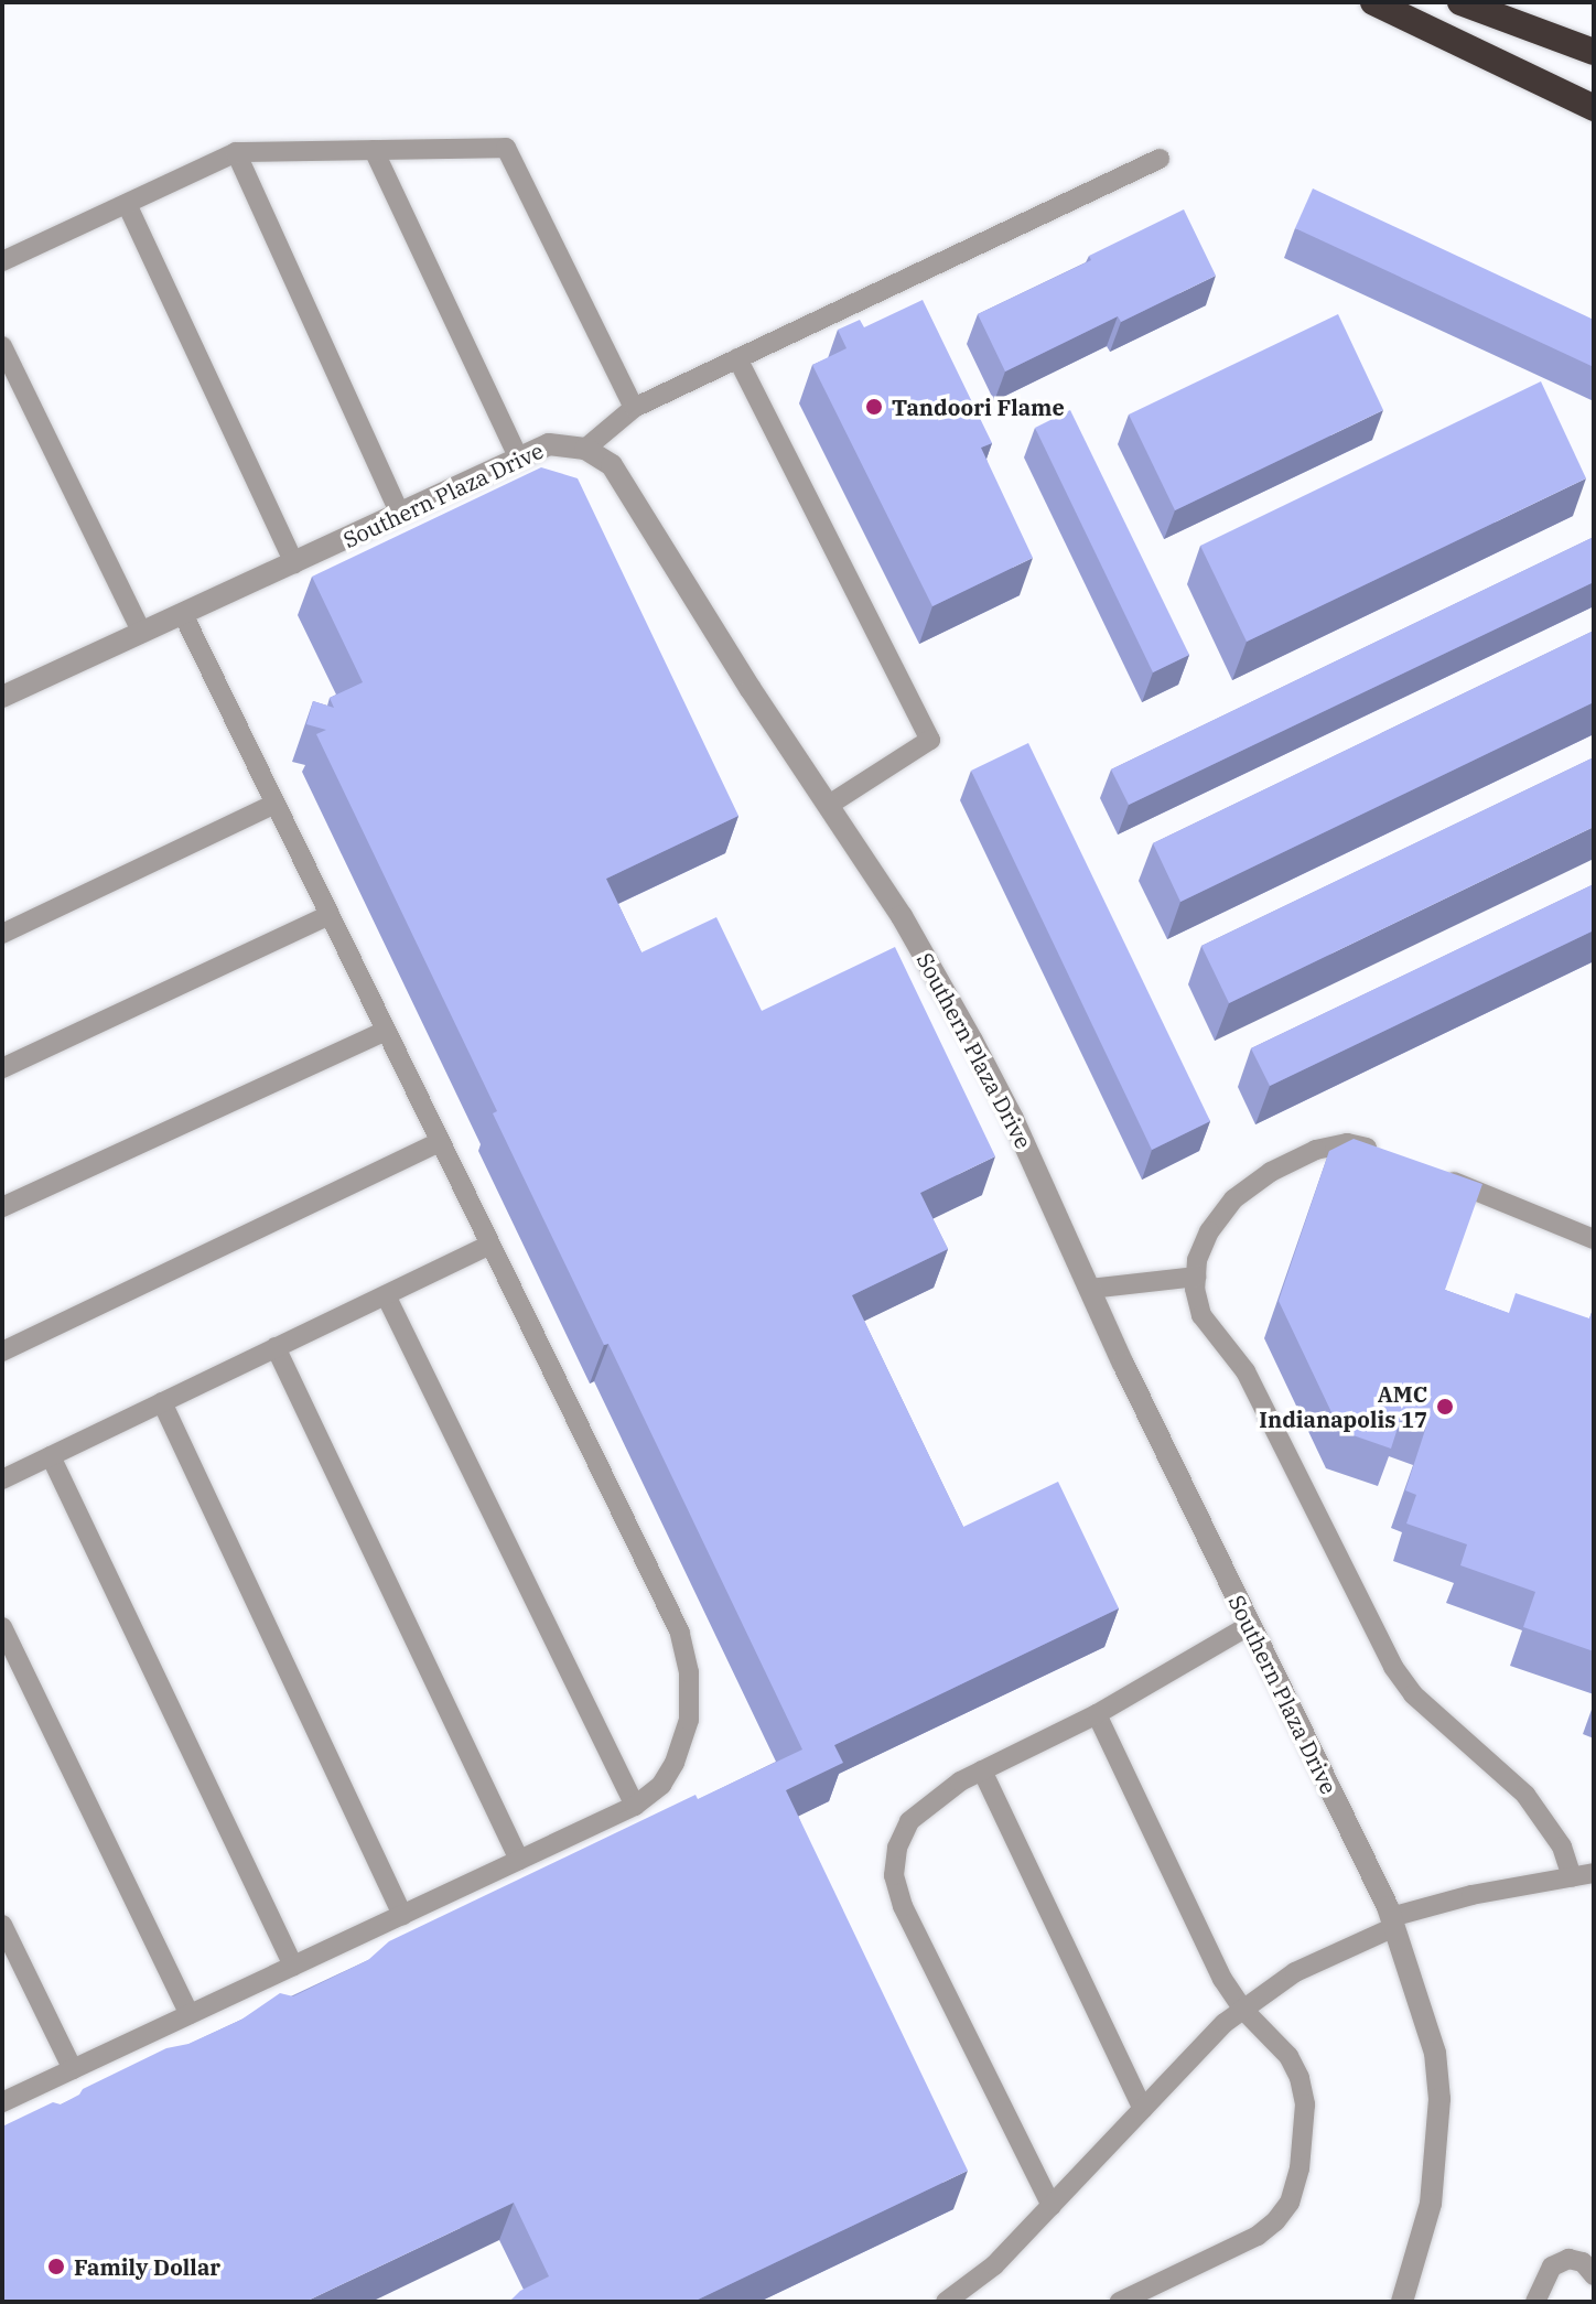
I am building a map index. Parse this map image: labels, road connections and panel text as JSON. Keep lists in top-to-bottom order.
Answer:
{
  "streets": {
    "street": ["Southern Plaza Drive"]
  },
  "places": ["Tandoori Flame", "AMC Indianapolis 17", "Family Dollar"]
}
